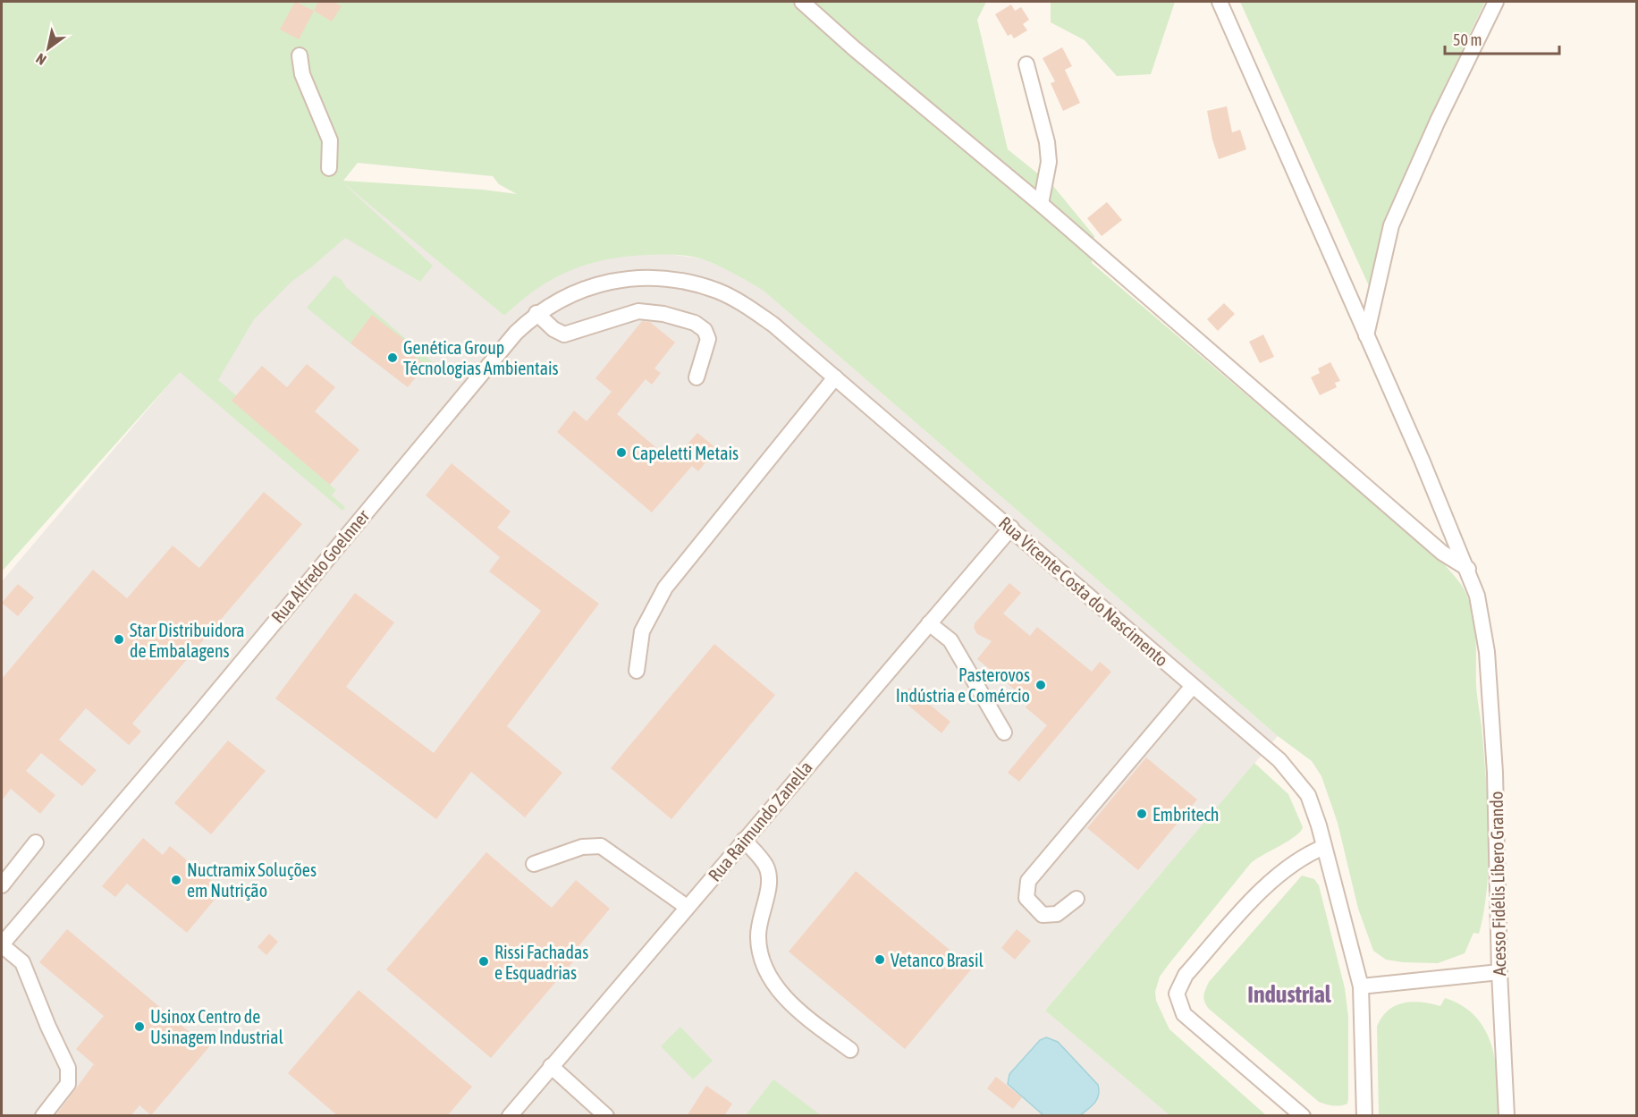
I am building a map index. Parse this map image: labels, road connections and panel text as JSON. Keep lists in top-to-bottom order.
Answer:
{
  "streets": {
    "street": [
      "Rua Alfredo Goelnner",
      "Rua Vicente Costa do Nascimento",
      "Rua Raimundo Zanella",
      "Acesso Fidélis Líbero Grando"
    ]
  },
  "crossings": [
    ["Rua Alfredo Goelnner", "Rua Vicente Costa do Nascimento"],
    ["Rua Vicente Costa do Nascimento", "Rua Raimundo Zanella"]
  ],
  "districts": ["Industrial"],
  "places": [
    "Genética Group Técnologias Ambientais",
    "Capeletti Metais",
    "Star Distribuidora de Embalagens",
    "Pasterovos Indústria e Comércio",
    "Embritech",
    "Nuctramix Soluções em Nutrição",
    "Vetanco Brasil",
    "Rissi Fachadas e Esquadrias",
    "Usinox Centro de Usinagem Industrial"
  ],
  "scale_bar": "50 m",
  "north": "bottom left"
}
